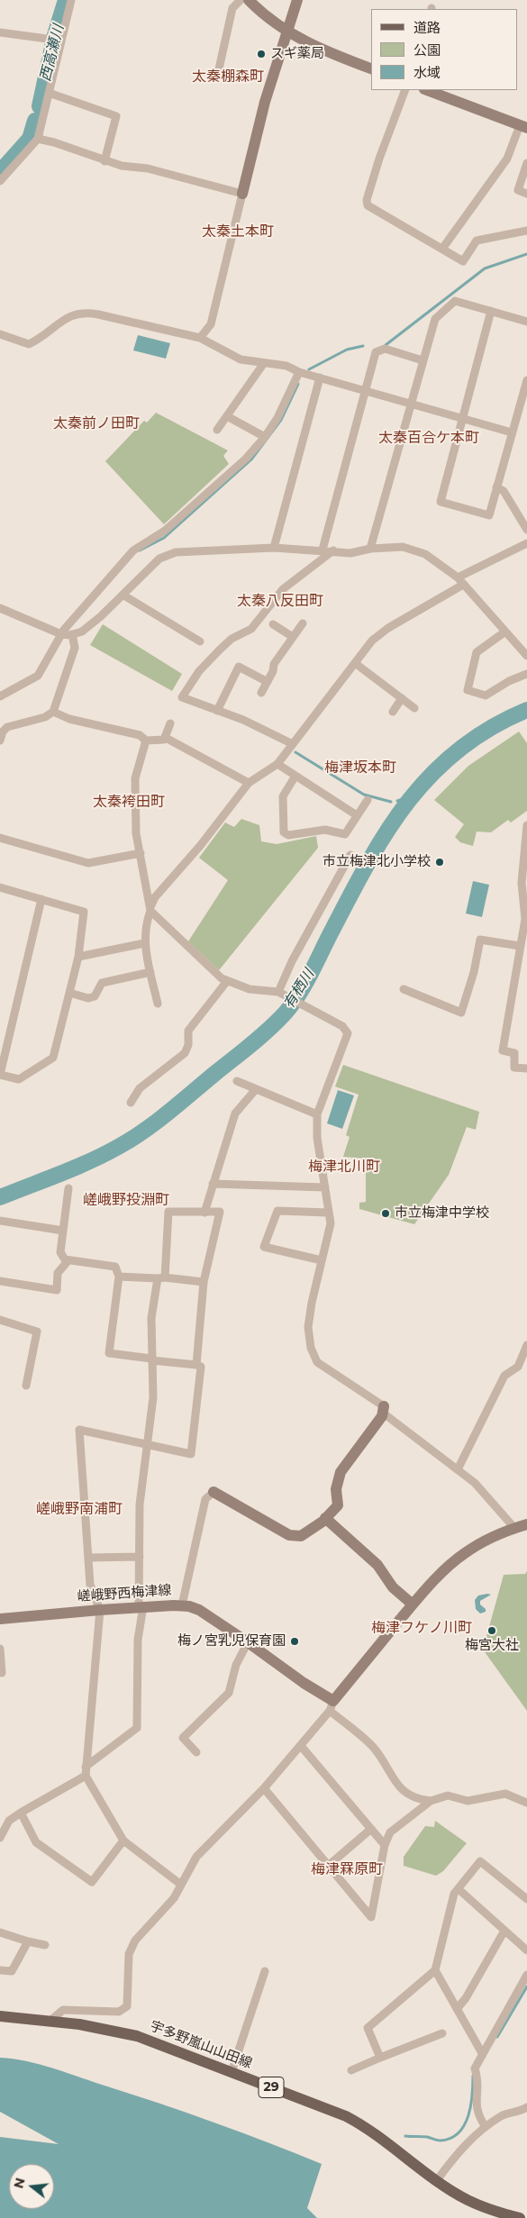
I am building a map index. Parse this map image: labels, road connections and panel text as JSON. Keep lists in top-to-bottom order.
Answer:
{
  "streets": {
    "main road": ["嵯峨野西梅津線", "宇多野嵐山山田線", "29"]
  },
  "districts": [
    "太秦棚森町",
    "太秦土本町",
    "太秦前ノ田町",
    "太秦百合ケ本町",
    "太秦八反田町",
    "梅津坂本町",
    "太秦袴田町",
    "梅津北川町",
    "嵯峨野投淵町",
    "嵯峨野南浦町",
    "梅津フケノ川町",
    "梅津罧原町"
  ],
  "water": ["西高瀬川", "有栖川"],
  "places": [
    "スギ薬局",
    "市立梅津北小学校",
    "市立梅津中学校",
    "梅宮大社",
    "梅ノ宮乳児保育園"
  ],
  "legend": ["道路", "公園", "水域"],
  "north": "left"
}
